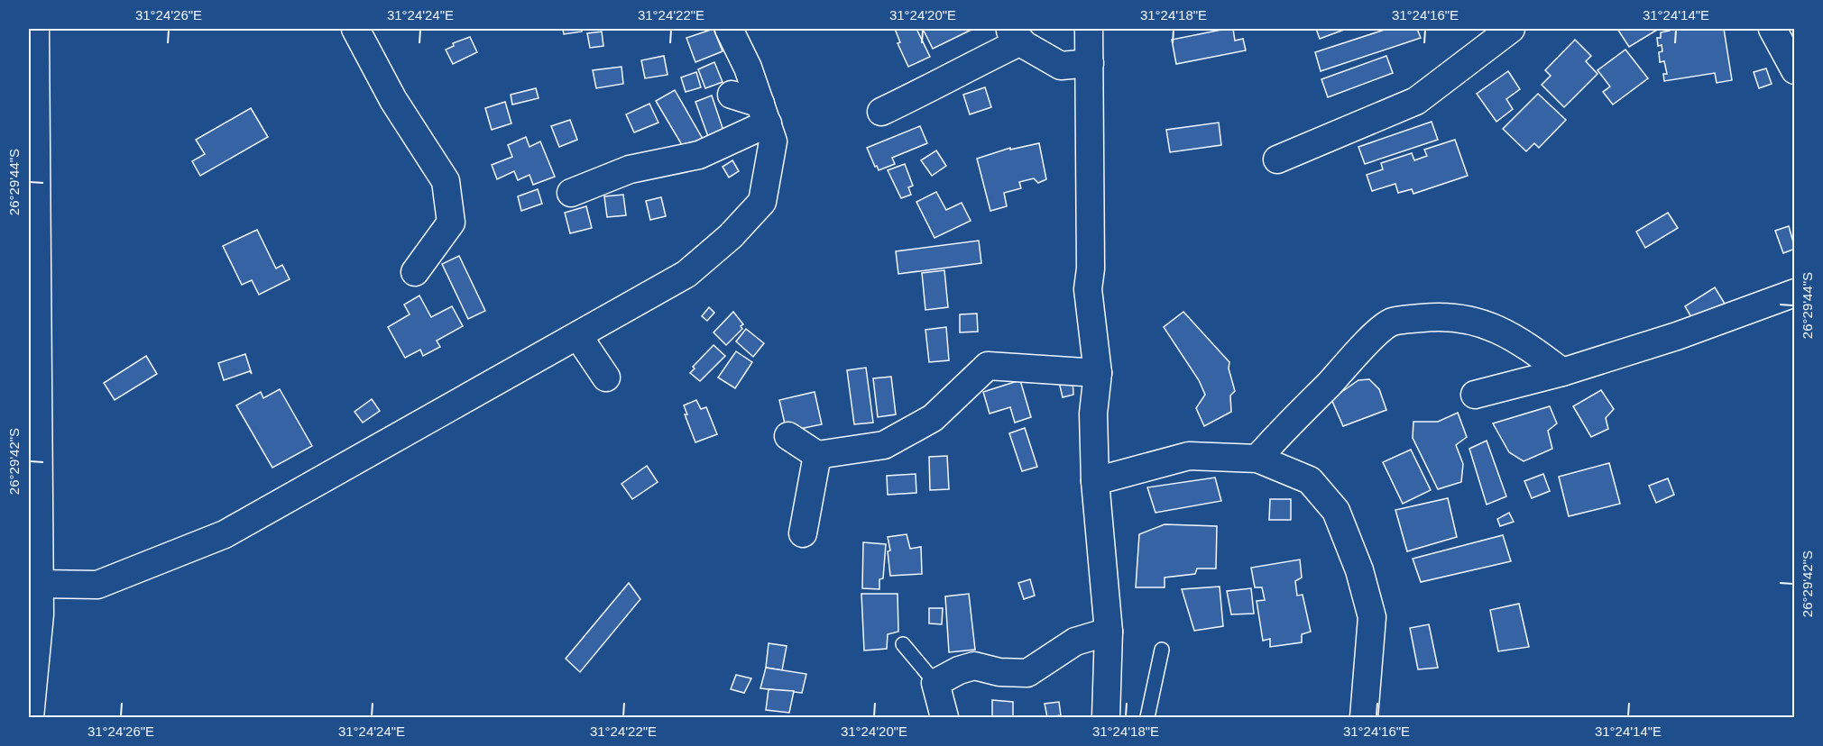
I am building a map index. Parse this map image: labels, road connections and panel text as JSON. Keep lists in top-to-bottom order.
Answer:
{
  "coordinates": [
    "31°24'26\"E",
    "31°24'24\"E",
    "31°24'22\"E",
    "31°24'20\"E",
    "31°24'18\"E",
    "31°24'16\"E",
    "31°24'14\"E",
    "26°29'44\"S",
    "26°29'42\"S"
  ]
}
